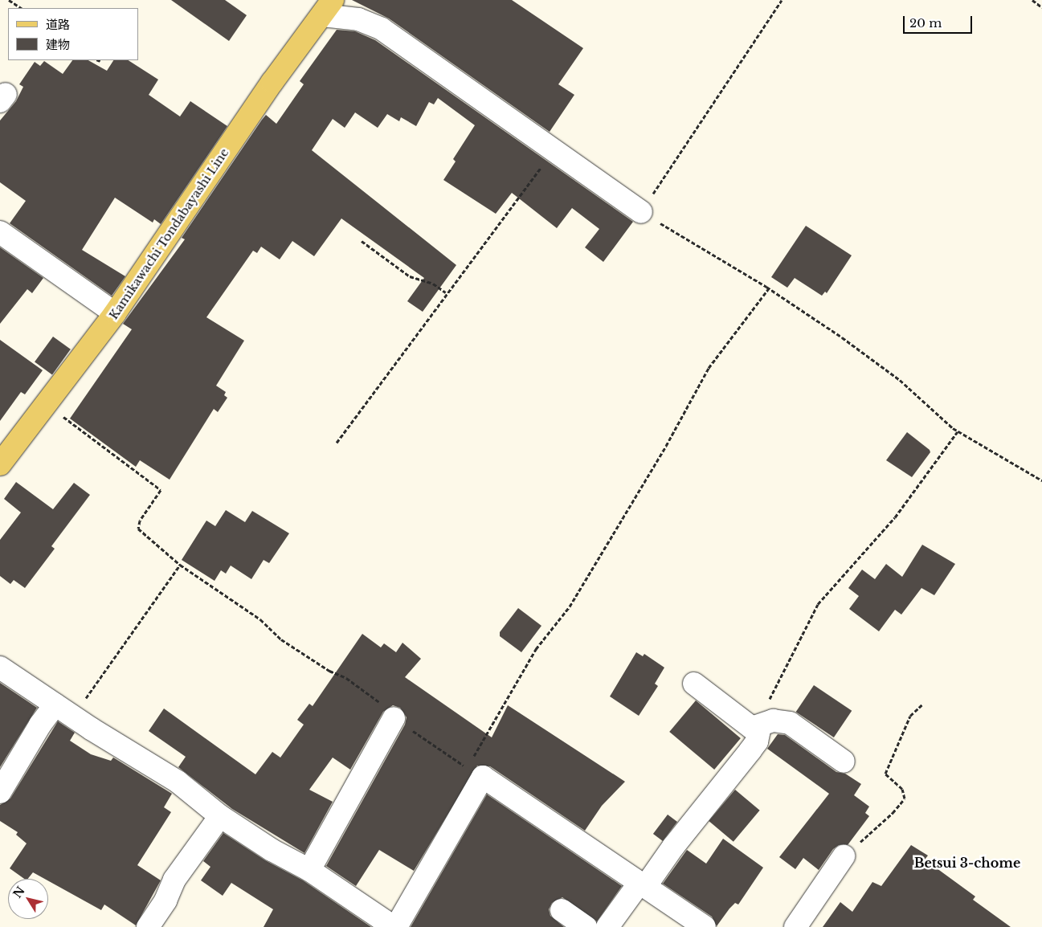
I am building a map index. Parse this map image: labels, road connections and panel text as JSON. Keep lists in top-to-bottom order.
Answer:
{
  "streets": {
    "main road": ["Kamikawachi Tondabayashi Line"]
  },
  "districts": ["Betsui 3-chome"],
  "legend": ["道路", "建物"],
  "scale_bar": "20 m",
  "north": "top left"
}
